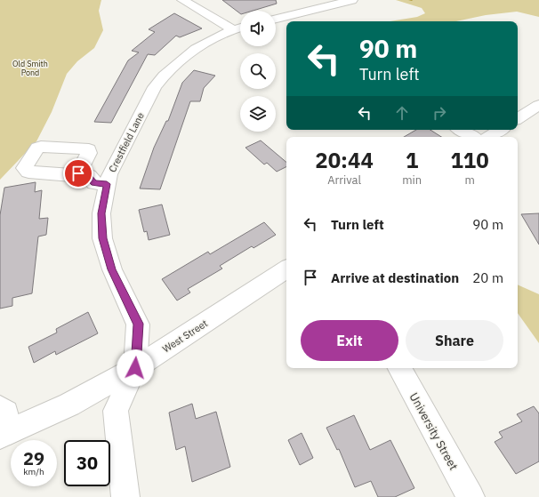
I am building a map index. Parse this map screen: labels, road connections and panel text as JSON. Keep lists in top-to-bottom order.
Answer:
{
  "streets": {
    "street": ["Crestfield Lane", "West Street", "University Street"]
  },
  "crossings": [
    ["Crestfield Lane", "West Street"]
  ],
  "parks": ["Old Smith Pond"],
  "page": {
    "turn": ["90 m", "Turn left"],
    "eta": [
      "20:44",
      "Arrival",
      "1",
      "min",
      "110",
      "m"
    ],
    "list": [
      {
        "name": "Turn left",
        "value": "90 m"
      },
      {
        "name": "Arrive at destination",
        "value": "20 m"
      }
    ],
    "buttons": ["Exit", "Share"],
    "speed": "29 km/h",
    "limit": "30"
  }
}
